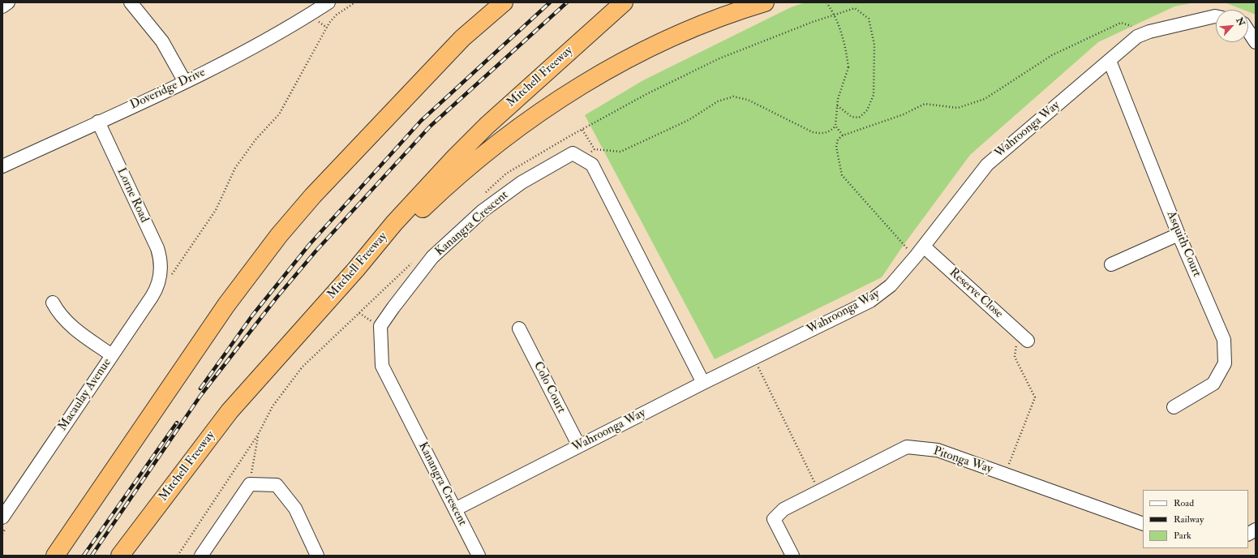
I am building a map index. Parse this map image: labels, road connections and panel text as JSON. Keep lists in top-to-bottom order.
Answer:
{
  "streets": {
    "highway": ["Mitchell Freeway"],
    "street": [
      "Doveridge Drive",
      "Wahroonga Way",
      "Lorne Road",
      "Kanangra Crescent",
      "Asquith Court",
      "Reserve Close",
      "Colo Court",
      "Macaulay Avenue",
      "Pitonga Way"
    ]
  },
  "crossings": [
    ["Doveridge Drive", "Lorne Road"],
    ["Wahroonga Way", "Kanangra Crescent"],
    ["Wahroonga Way", "Asquith Court"],
    ["Wahroonga Way", "Reserve Close"],
    ["Wahroonga Way", "Colo Court"],
    ["Lorne Road", "Macaulay Avenue"]
  ],
  "legend": ["Road", "Railway", "Park"],
  "north": "top right"
}
